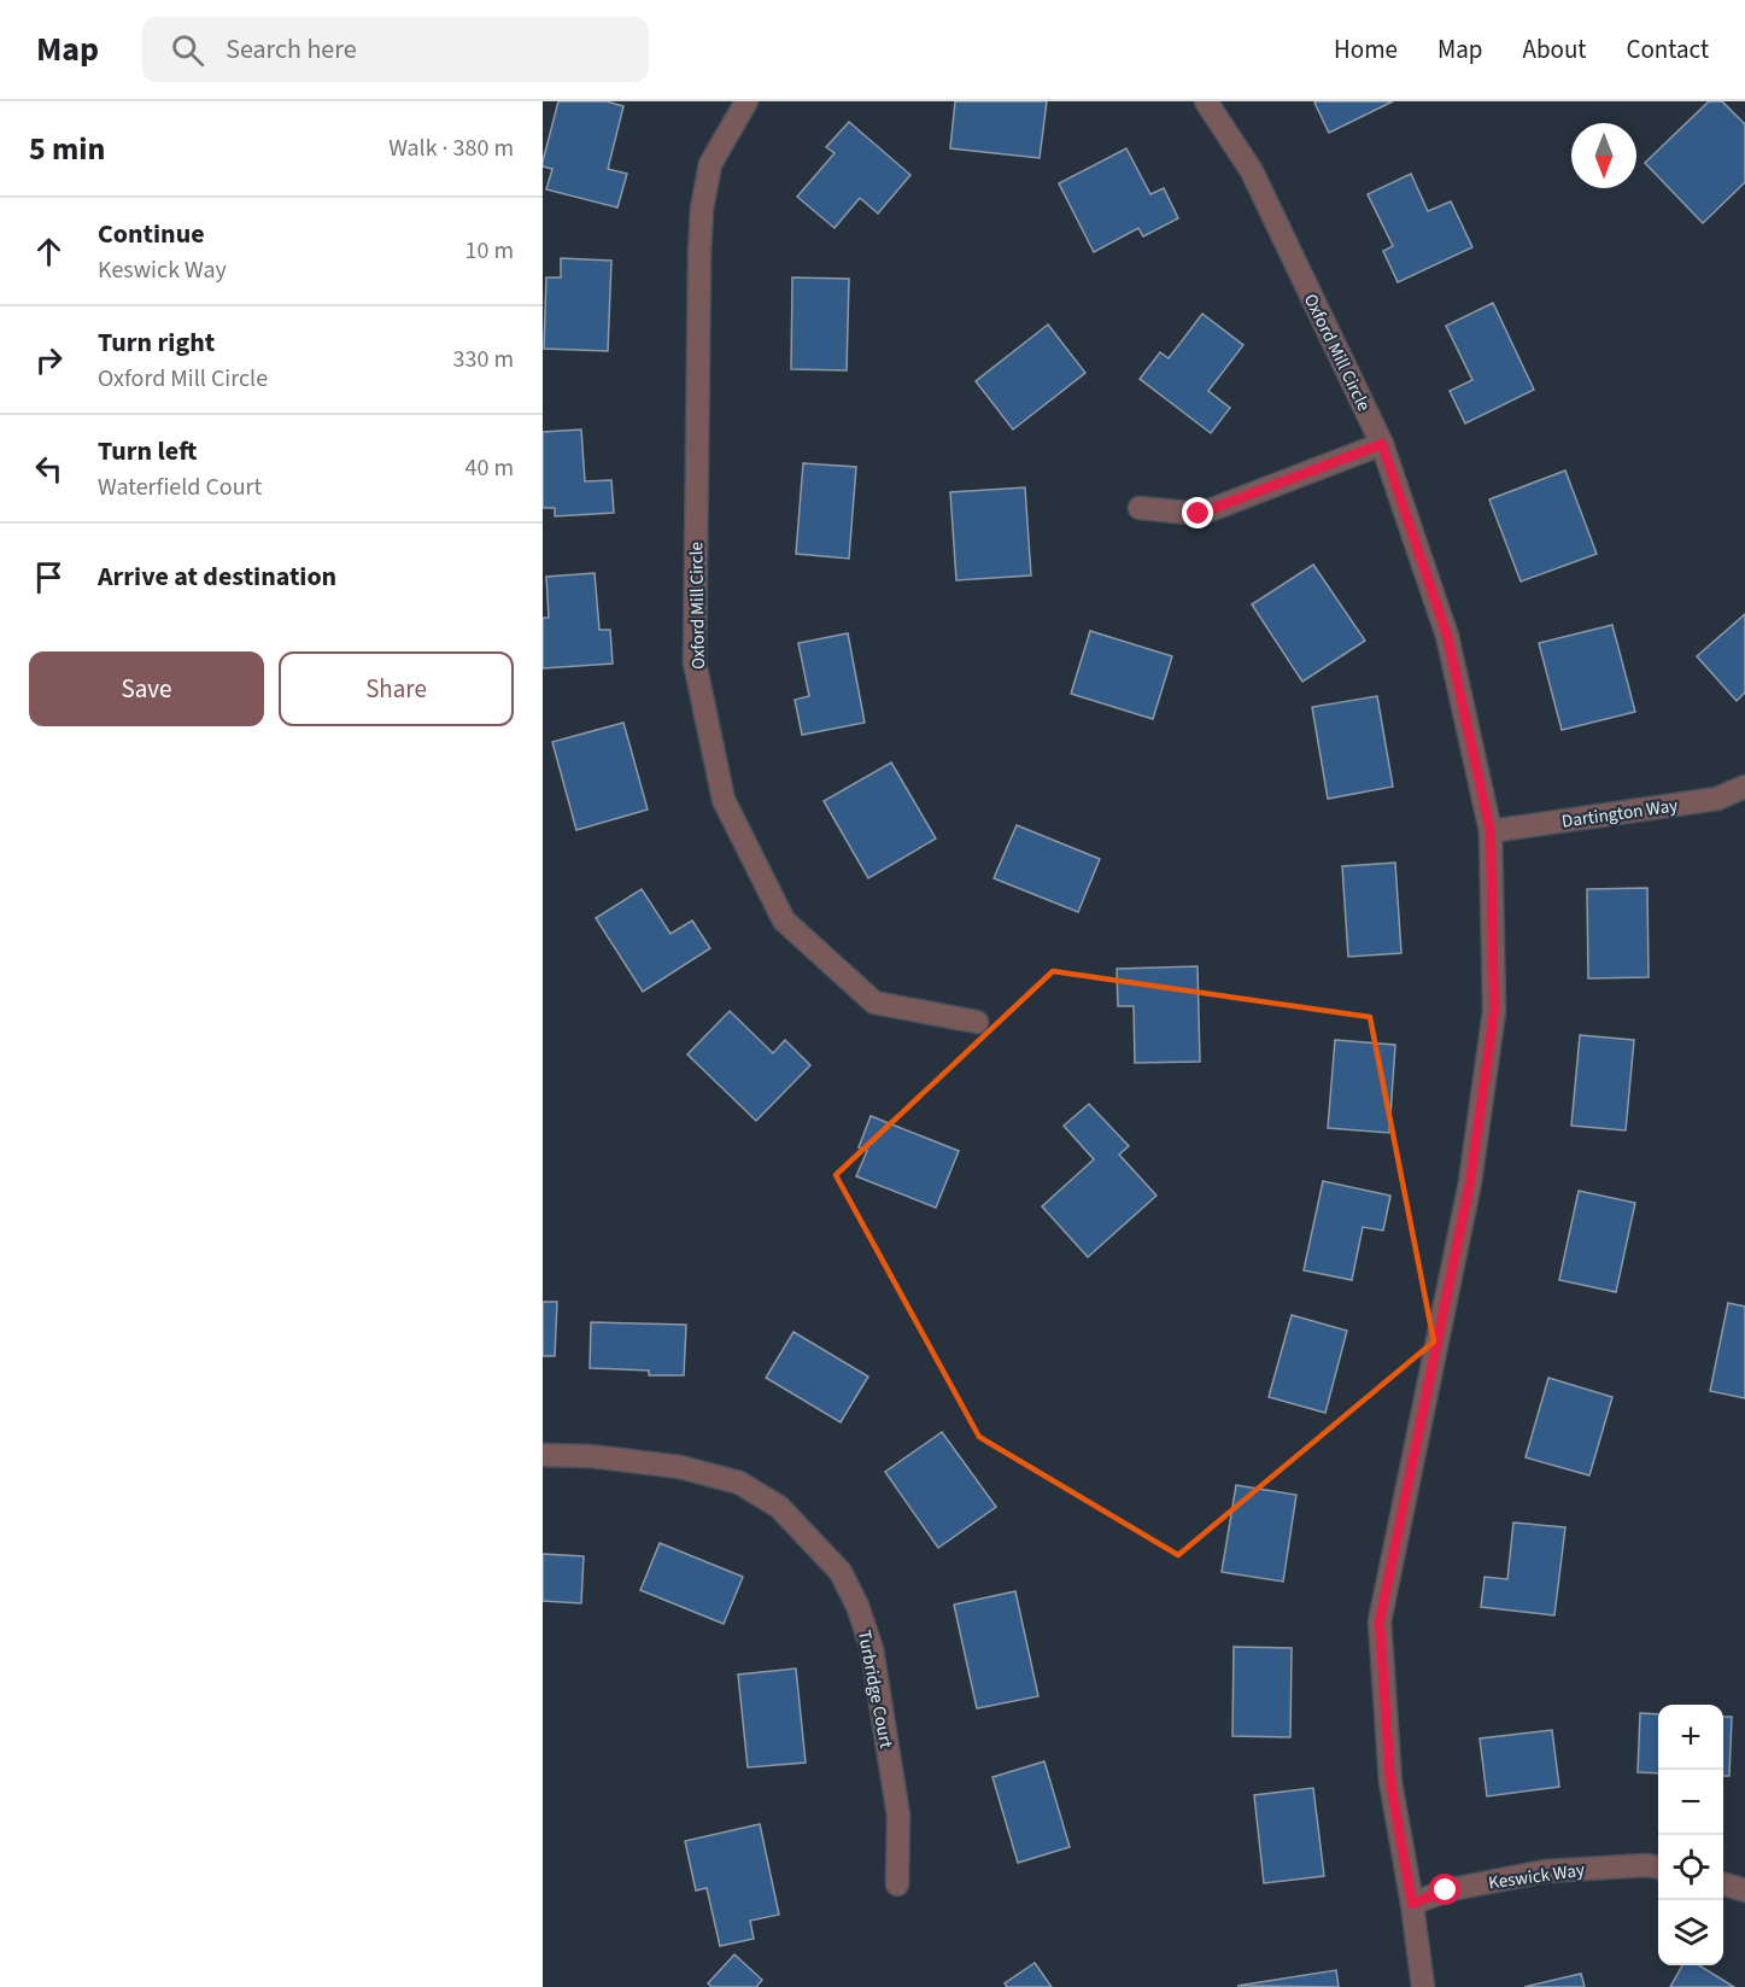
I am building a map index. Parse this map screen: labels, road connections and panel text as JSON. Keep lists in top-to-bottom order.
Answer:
{
  "streets": {
    "street": [
      "Oxford Mill Circle",
      "Dartington Way",
      "Turbridge Court",
      "Keswick Way"
    ]
  },
  "crossings": [
    ["Oxford Mill Circle", "Dartington Way"],
    ["Oxford Mill Circle", "Keswick Way"]
  ],
  "north": "bottom",
  "page": {
    "header": "Map",
    "search": "Search here",
    "nav": [
      "Home",
      "Map",
      "About",
      "Contact"
    ],
    "heading": ["5 min", "Walk · 380 m"],
    "list": [
      ["Continue", "Keswick Way", "10 m"],
      ["Turn right", "Oxford Mill Circle", "330 m"],
      ["Turn left", "Waterfield Court", "40 m"],
      "Arrive at destination"
    ],
    "buttons": ["Save", "Share"],
    "map_buttons": ["+", "−"]
  }
}
